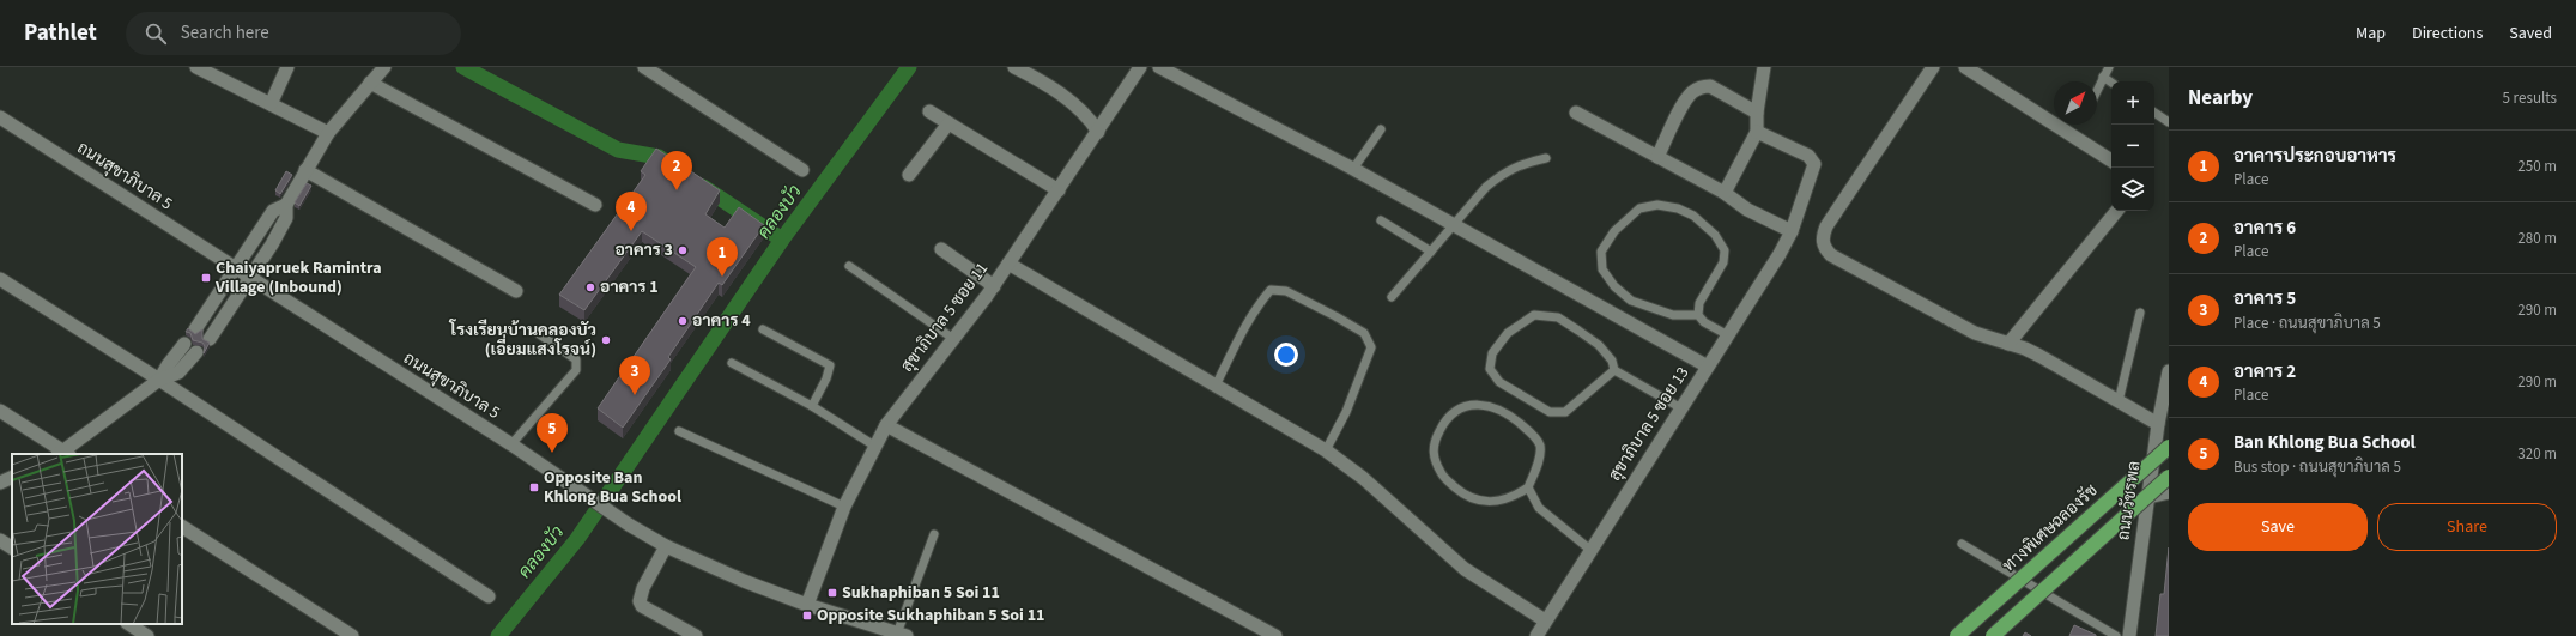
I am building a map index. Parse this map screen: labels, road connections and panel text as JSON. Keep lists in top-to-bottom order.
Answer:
{
  "streets": {
    "highway": ["ทางพิเศษฉลองรัช"],
    "street": [
      "ถนนสุขาภิบาล 5",
      "สุขาภิบาล 5 ซอย 11",
      "สุขาภิบาล 5 ซอย 13",
      "ถนนวัชรพล"
    ]
  },
  "crossings": [
    ["ถนนสุขาภิบาล 5", "สุขาภิบาล 5 ซอย 11"]
  ],
  "water": ["คลองบัว"],
  "places": {
    "other": [
      "อาคาร 3",
      "อาคาร 1",
      "อาคาร 4",
      "โรงเรียนบ้านคลองบัว (เอี่ยมแสงโรจน์)"
    ],
    "transit": [
      "Chaiyapruek Ramintra Village (Inbound)",
      "Opposite Ban Khlong Bua School",
      "Sukhaphiban 5 Soi 11",
      "Opposite Sukhaphiban 5 Soi 11"
    ]
  },
  "north": "top right",
  "page": {
    "header": "Pathlet",
    "search": "Search here",
    "nav": ["Map", "Directions", "Saved"],
    "heading": ["Nearby", "5 results"],
    "map_buttons": ["+", "−"],
    "list": [
      {
        "mark": "1",
        "name": "อาคารประกอบอาหาร",
        "note": "Place",
        "value": "250 m"
      },
      {
        "mark": "2",
        "name": "อาคาร 6",
        "note": "Place",
        "value": "280 m"
      },
      {
        "mark": "3",
        "name": "อาคาร 5",
        "note": "Place · ถนนสุขาภิบาล 5",
        "value": "290 m"
      },
      {
        "mark": "4",
        "name": "อาคาร 2",
        "note": "Place",
        "value": "290 m"
      },
      {
        "mark": "5",
        "name": "Ban Khlong Bua School",
        "note": "Bus stop · ถนนสุขาภิบาล 5",
        "value": "320 m"
      }
    ],
    "pins": [
      "2",
      "4",
      "1",
      "3",
      "5"
    ],
    "buttons": ["Save", "Share"]
  }
}
